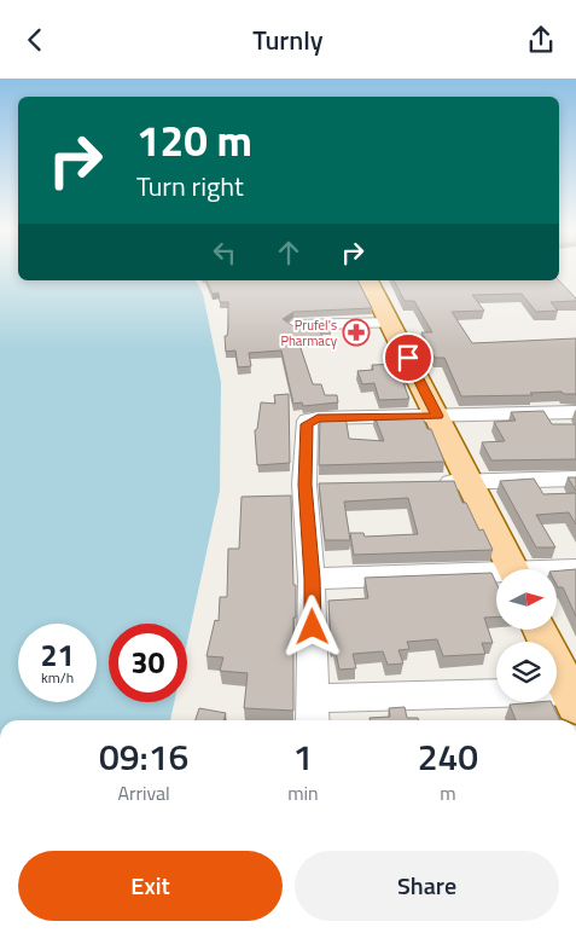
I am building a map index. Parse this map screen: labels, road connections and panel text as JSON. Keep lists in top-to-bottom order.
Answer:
{
  "places": {
    "pharmacy": ["Prufel's Pharmacy"]
  },
  "north": "right",
  "page": {
    "header": "Turnly",
    "turn": ["120 m", "Turn right"],
    "speed": "21 km/h",
    "limit": "30",
    "eta": [
      "09:16",
      "Arrival",
      "1",
      "min",
      "240",
      "m"
    ],
    "buttons": ["Exit", "Share"]
  }
}
